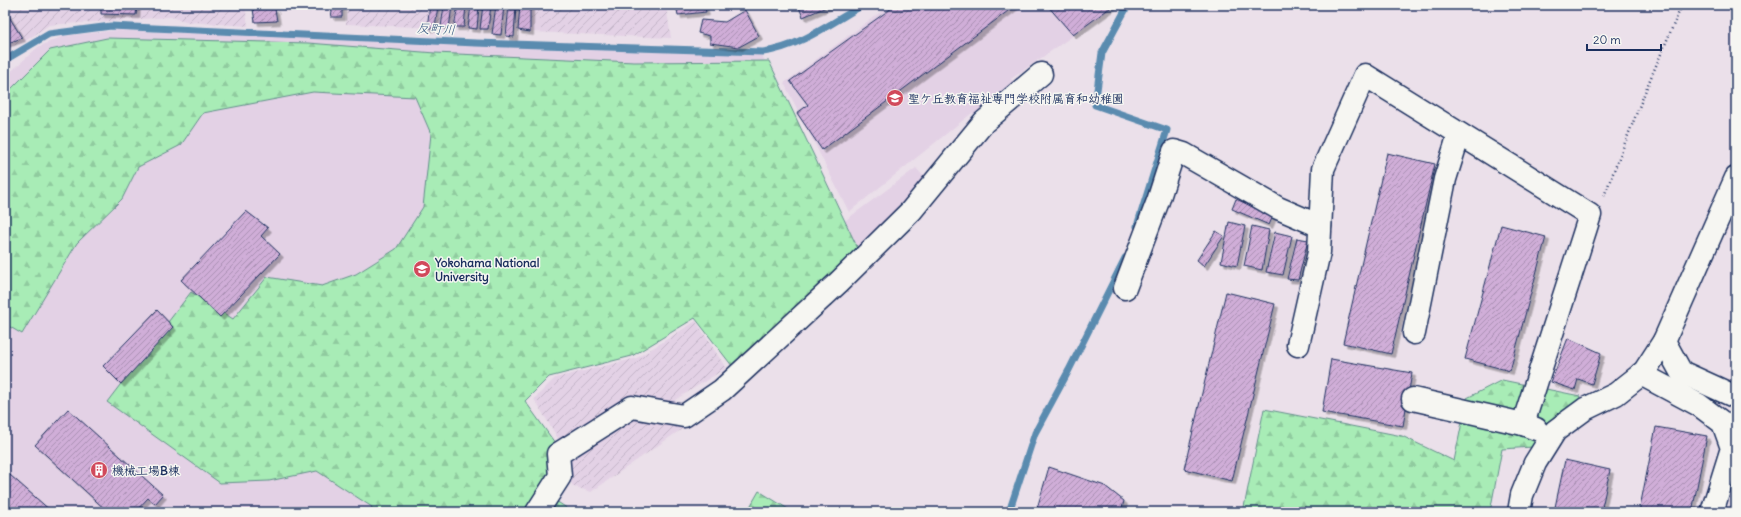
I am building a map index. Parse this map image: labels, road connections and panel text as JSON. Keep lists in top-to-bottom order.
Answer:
{
  "water": ["反町川"],
  "places": {
    "school or university": ["聖ケ丘教育福祉専門学校附属育和幼稚園", "Yokohama National University"],
    "building": ["機械工場B棟"]
  },
  "scale_bar": "20 m"
}
